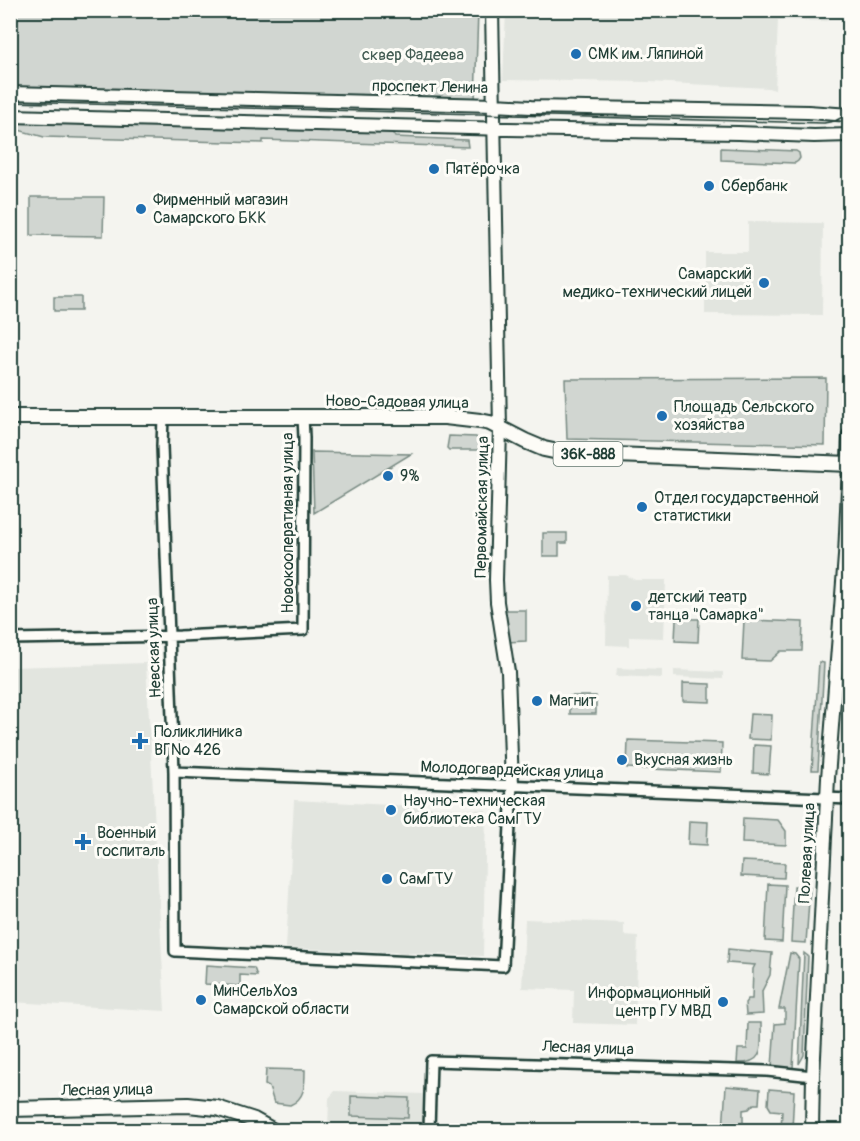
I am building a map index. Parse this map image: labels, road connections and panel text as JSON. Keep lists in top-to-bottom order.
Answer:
{
  "streets": {
    "main road": [
      "проспект Ленина",
      "Ново-Садовая улица",
      "36К-888",
      "Первомайская улица",
      "Полевая улица",
      "Лесная улица"
    ],
    "street": ["Новокооперативная улица", "Невская улица", "Молодогвардейская улица"]
  },
  "crossings": [
    ["проспект Ленина", "Первомайская улица"],
    ["Ново-Садовая улица", "Первомайская улица"],
    ["Ново-Садовая улица", "Новокооперативная улица"],
    ["Ново-Садовая улица", "Невская улица"],
    ["Ново-Садовая улица", "Полевая улица"],
    ["Первомайская улица", "Невская улица"],
    ["Первомайская улица", "Молодогвардейская улица"],
    ["Новокооперативная улица", "Невская улица"],
    ["Невская улица", "Молодогвардейская улица"],
    ["Молодогвардейская улица", "Полевая улица"],
    ["Полевая улица", "Лесная улица"]
  ],
  "parks": ["сквер Фадеева"],
  "places": {
    "other": [
      "СМК им. Ляпиной",
      "Пятёрочка",
      "Сбербанк",
      "Фирменный магазин Самарского БКК",
      "Самарский медико-технический лицей",
      "Площадь Сельского хозяйства",
      "9%",
      "Отдел государственной статистики",
      "детский театр танца \"Самарка\"",
      "Магнит",
      "Вкусная жизнь",
      "Научно-техническая библиотека СамГТУ",
      "СамГТУ",
      "МинСельХоз Самарской области",
      "Информационный центр ГУ МВД"
    ],
    "health": ["Поликлиника ВГ№ 426", "Военный госпиталь"]
  }
}
